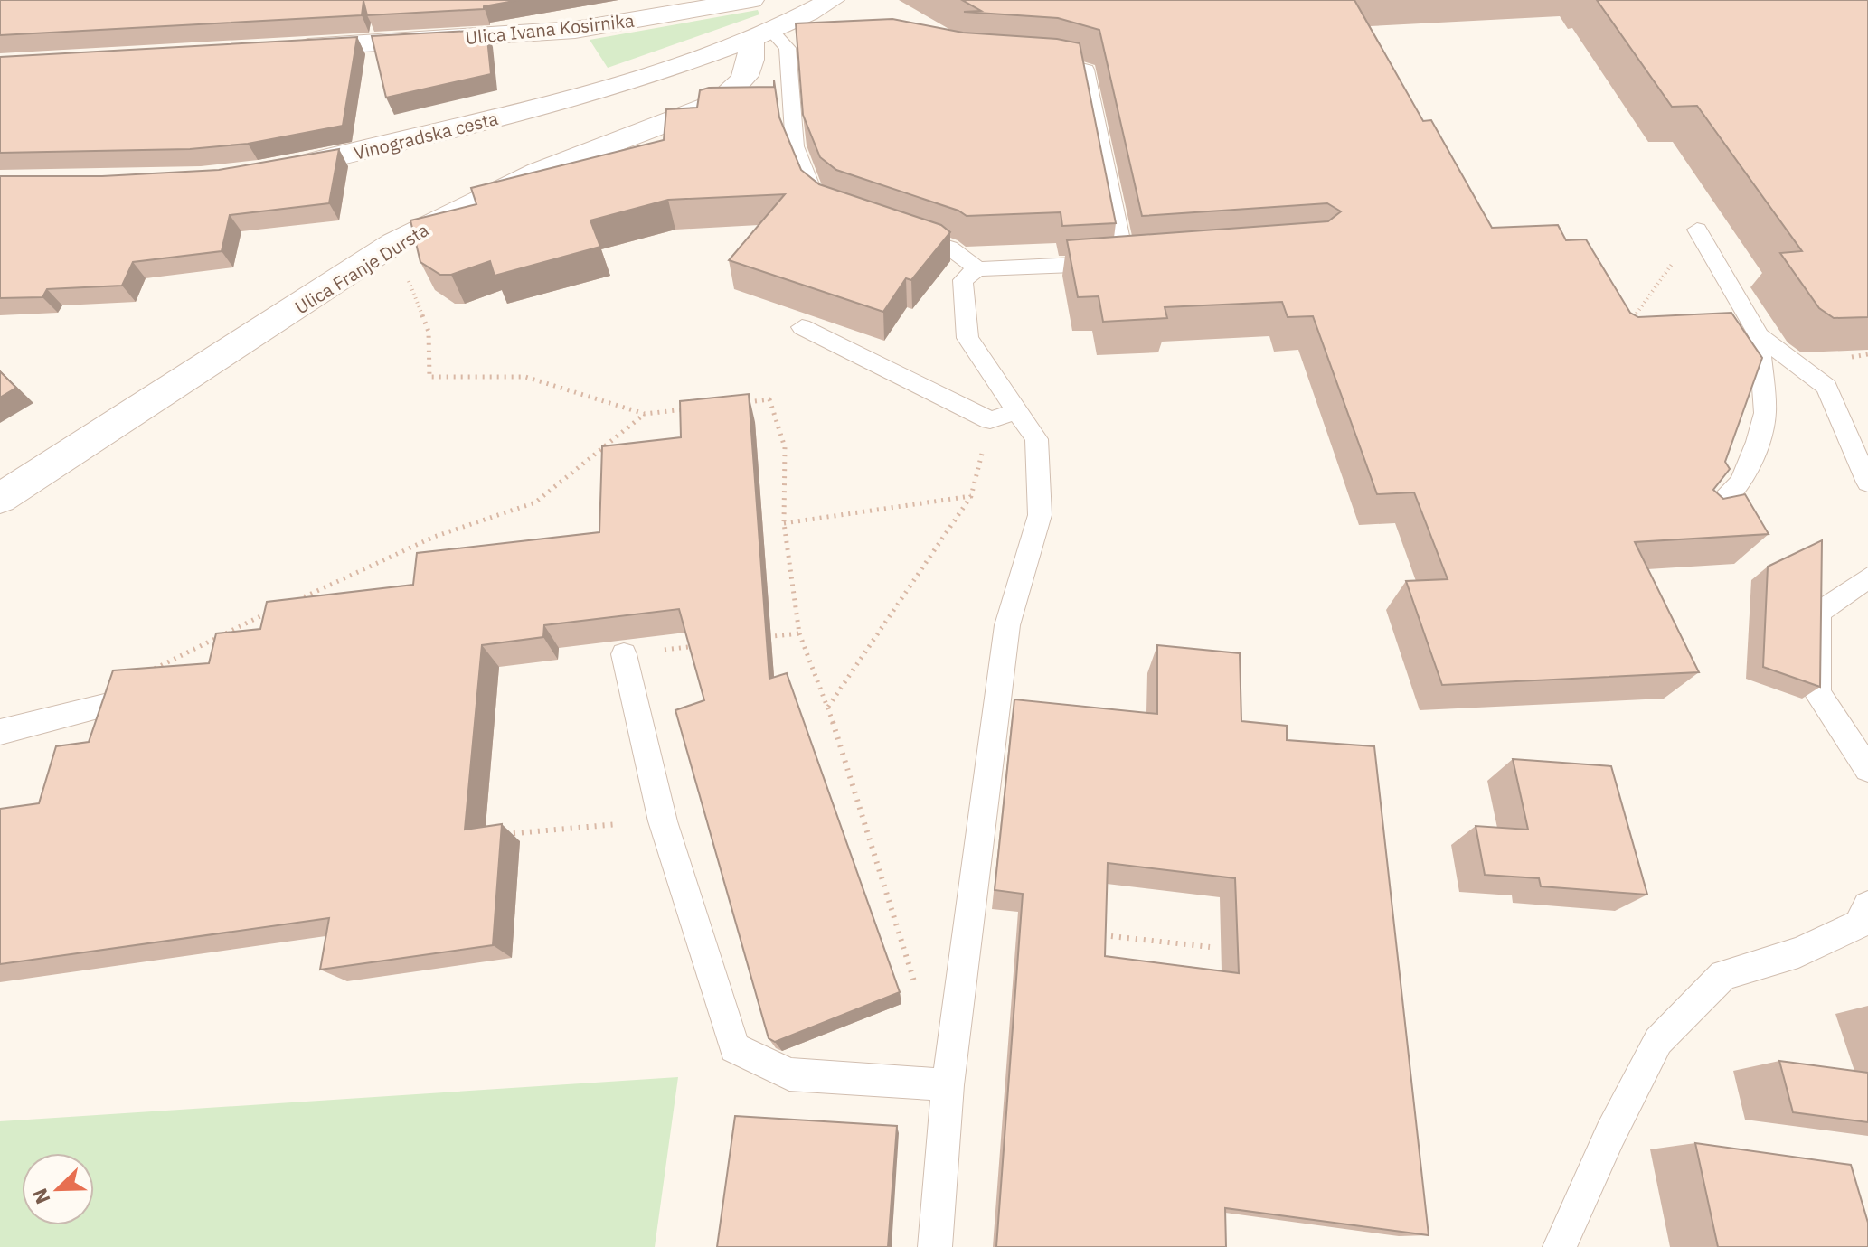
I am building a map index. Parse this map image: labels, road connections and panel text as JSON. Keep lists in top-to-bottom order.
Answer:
{
  "streets": {
    "street": ["Ulica Ivana Kosirnika", "Vinogradska cesta", "Ulica Franje Dursta"]
  },
  "north": "bottom left"
}
